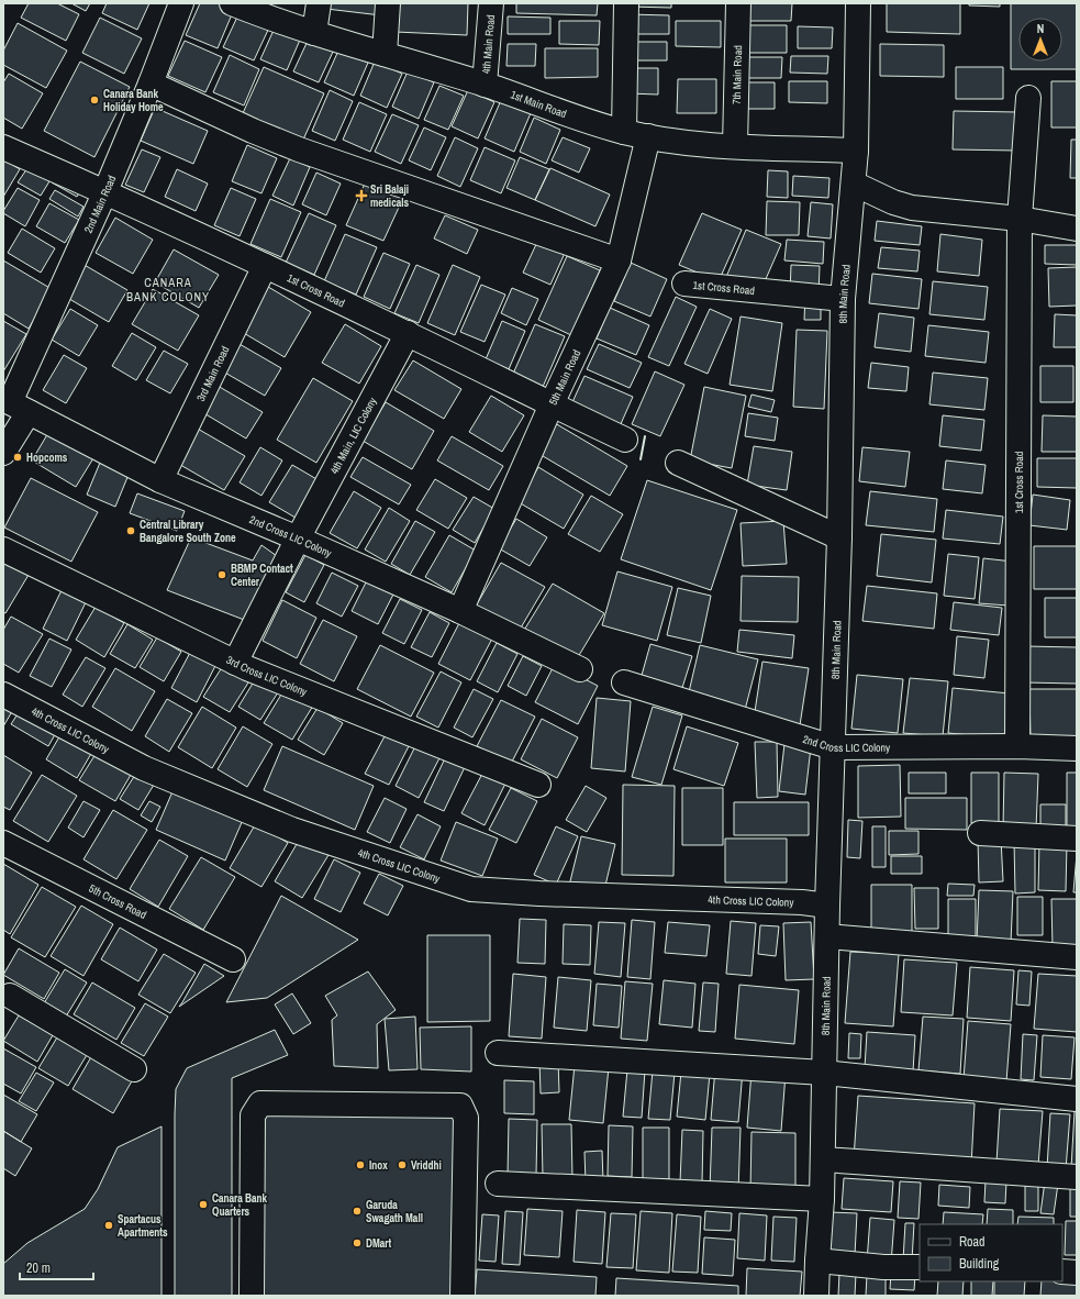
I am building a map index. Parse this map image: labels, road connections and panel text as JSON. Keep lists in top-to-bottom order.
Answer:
{
  "streets": {
    "street": [
      "4th Main Road",
      "7th Main Road",
      "1st Main Road",
      "2nd Main Road",
      "1st Cross Road",
      "8th Main Road",
      "3rd Main Road",
      "5th Main Road",
      "4th Main, LIC Colony",
      "2nd Cross LIC Colony",
      "3rd Cross LIC Colony",
      "4th Cross LIC Colony",
      "5th Cross Road"
    ]
  },
  "crossings": [
    ["4th Main Road", "1st Main Road"],
    ["7th Main Road", "1st Main Road"],
    ["1st Main Road", "8th Main Road"],
    ["1st Main Road", "5th Main Road"],
    ["2nd Main Road", "1st Cross Road"],
    ["2nd Main Road", "2nd Cross LIC Colony"],
    ["1st Cross Road", "8th Main Road"],
    ["1st Cross Road", "3rd Main Road"],
    ["1st Cross Road", "5th Main Road"],
    ["1st Cross Road", "4th Main, LIC Colony"],
    ["1st Cross Road", "2nd Cross LIC Colony"],
    ["8th Main Road", "2nd Cross LIC Colony"],
    ["8th Main Road", "4th Cross LIC Colony"],
    ["3rd Main Road", "2nd Cross LIC Colony"],
    ["5th Main Road", "2nd Cross LIC Colony"],
    ["4th Main, LIC Colony", "2nd Cross LIC Colony"],
    ["4th Main, LIC Colony", "3rd Cross LIC Colony"]
  ],
  "districts": ["CANARA BANK COLONY"],
  "places": {
    "other": [
      "Canara Bank Holiday Home",
      "Hopcoms",
      "Central Library Bangalore South Zone",
      "BBMP Contact Center",
      "Inox",
      "Vriddhi",
      "Canara Bank Quarters",
      "Garuda Swagath Mall",
      "Spartacus Apartments",
      "DMart"
    ],
    "health": ["Sri Balaji medicals"]
  },
  "legend": ["Road", "Building"],
  "scale_bar": "20 m",
  "north": "top"
}
